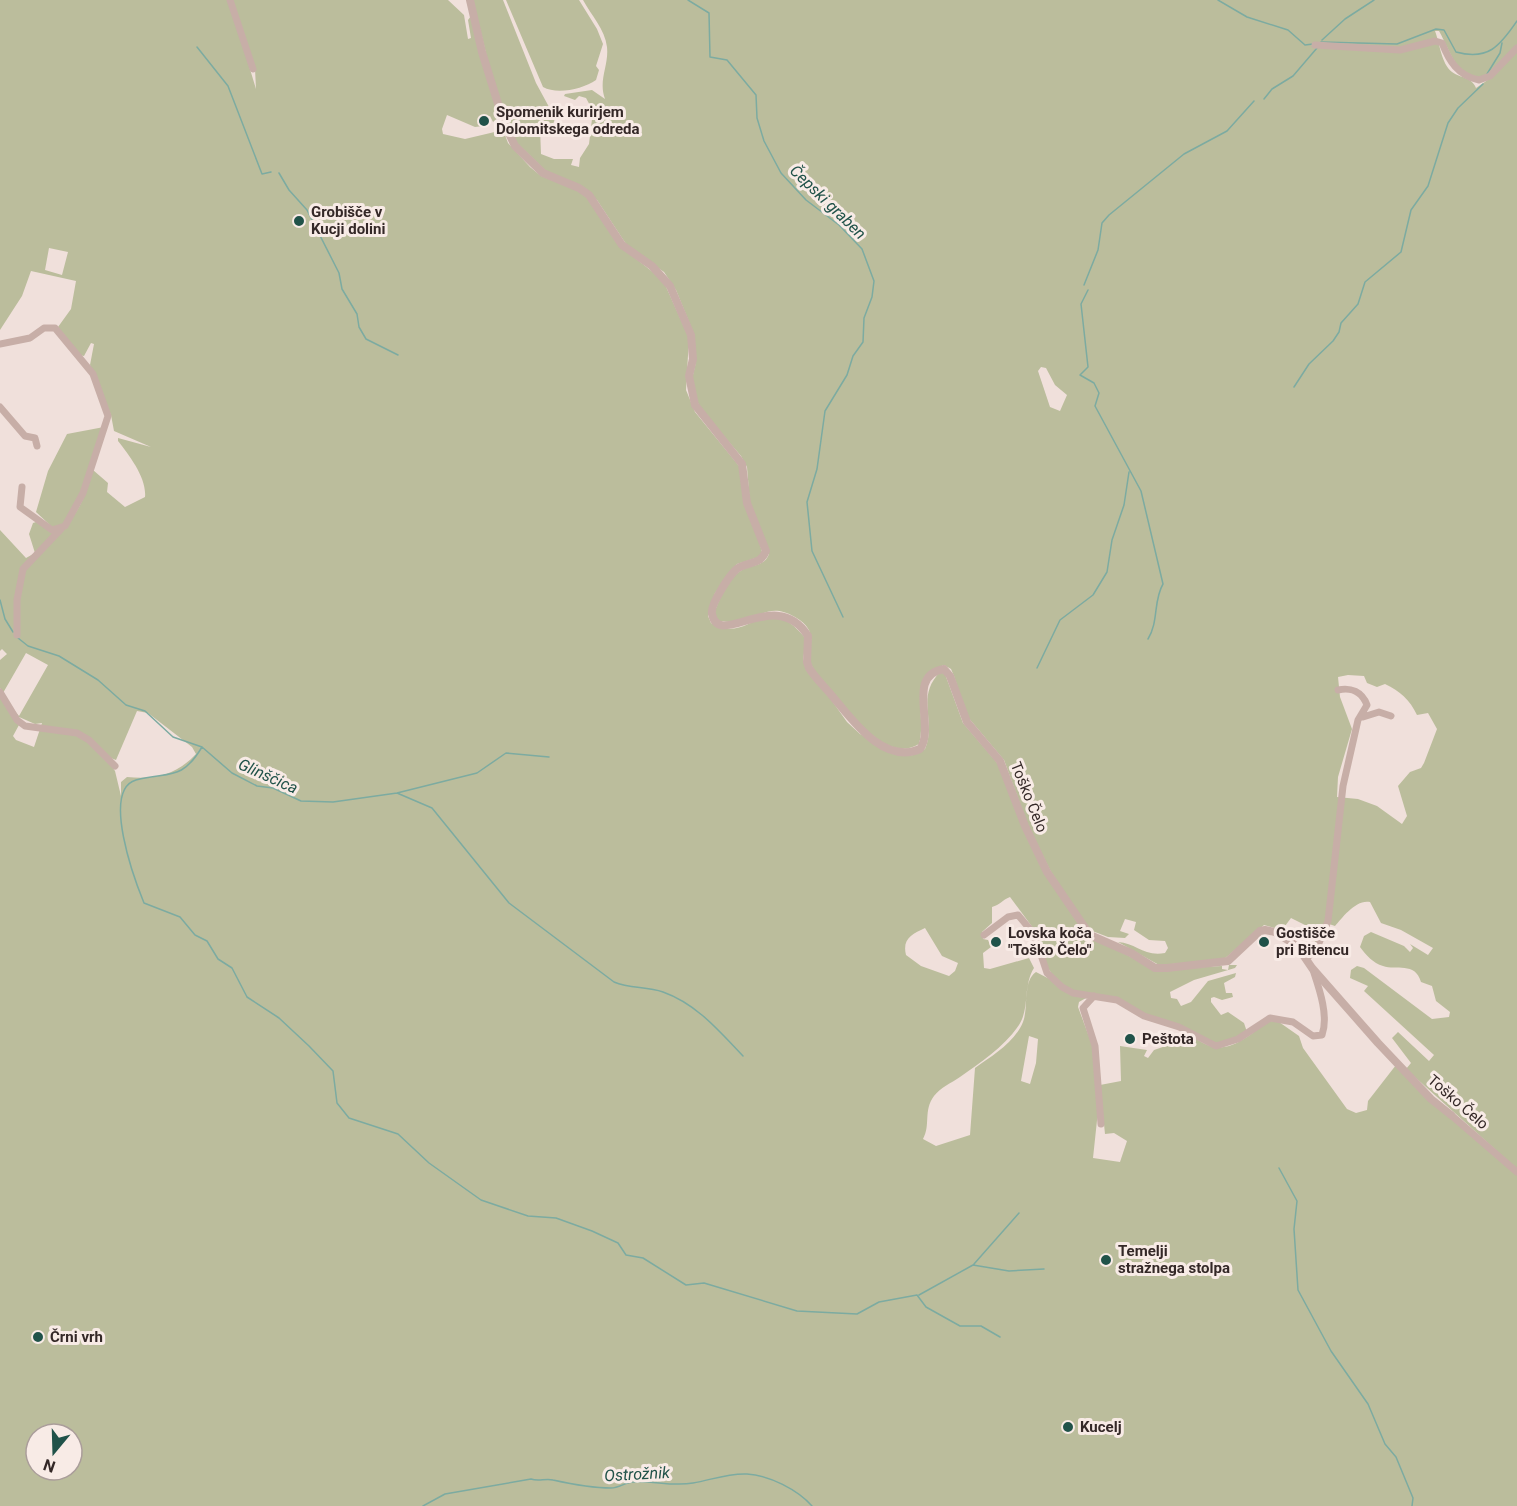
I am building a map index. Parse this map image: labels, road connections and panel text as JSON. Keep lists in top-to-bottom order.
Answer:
{
  "streets": {
    "street": ["Toško Čelo"]
  },
  "water": ["Čepski graben", "Glinščica", "Ostrožnik"],
  "places": [
    "Spomenik kurirjem Dolomitskega odreda",
    "Grobišče v Kucji dolini",
    "Lovska koča \"Toško Čelo\"",
    "Gostišče pri Bitencu",
    "Peštota",
    "Temelji stražnega stolpa",
    "Črni vrh",
    "Kucelj"
  ],
  "north": "bottom"
}
